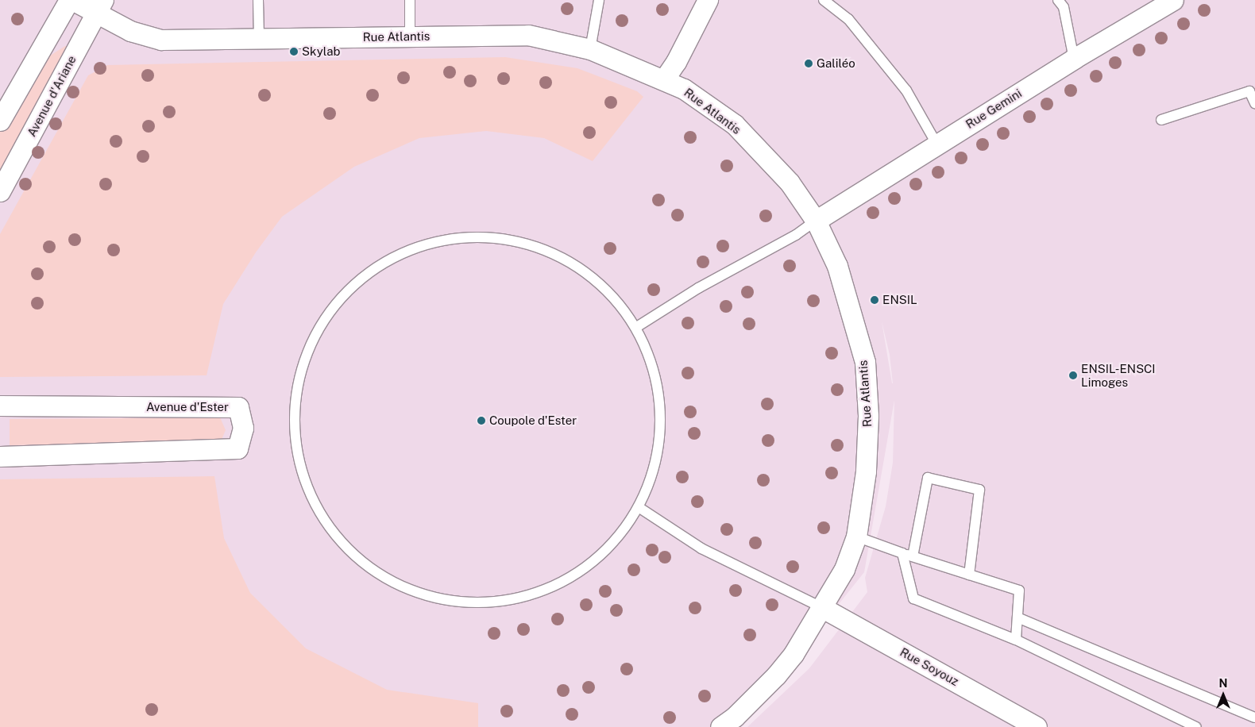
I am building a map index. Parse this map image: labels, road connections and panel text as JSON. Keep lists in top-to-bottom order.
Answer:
{
  "streets": {
    "street": [
      "Rue Atlantis",
      "Avenue d'Ariane",
      "Rue Gemini",
      "Avenue d'Ester",
      "Rue Soyouz"
    ]
  },
  "crossings": [
    ["Rue Atlantis", "Avenue d'Ariane"],
    ["Rue Atlantis", "Rue Gemini"],
    ["Rue Atlantis", "Rue Soyouz"]
  ],
  "places": [
    "Skylab",
    "Galiléo",
    "ENSIL",
    "ENSIL-ENSCI Limoges",
    "Coupole d'Ester"
  ],
  "north": "top"
}
